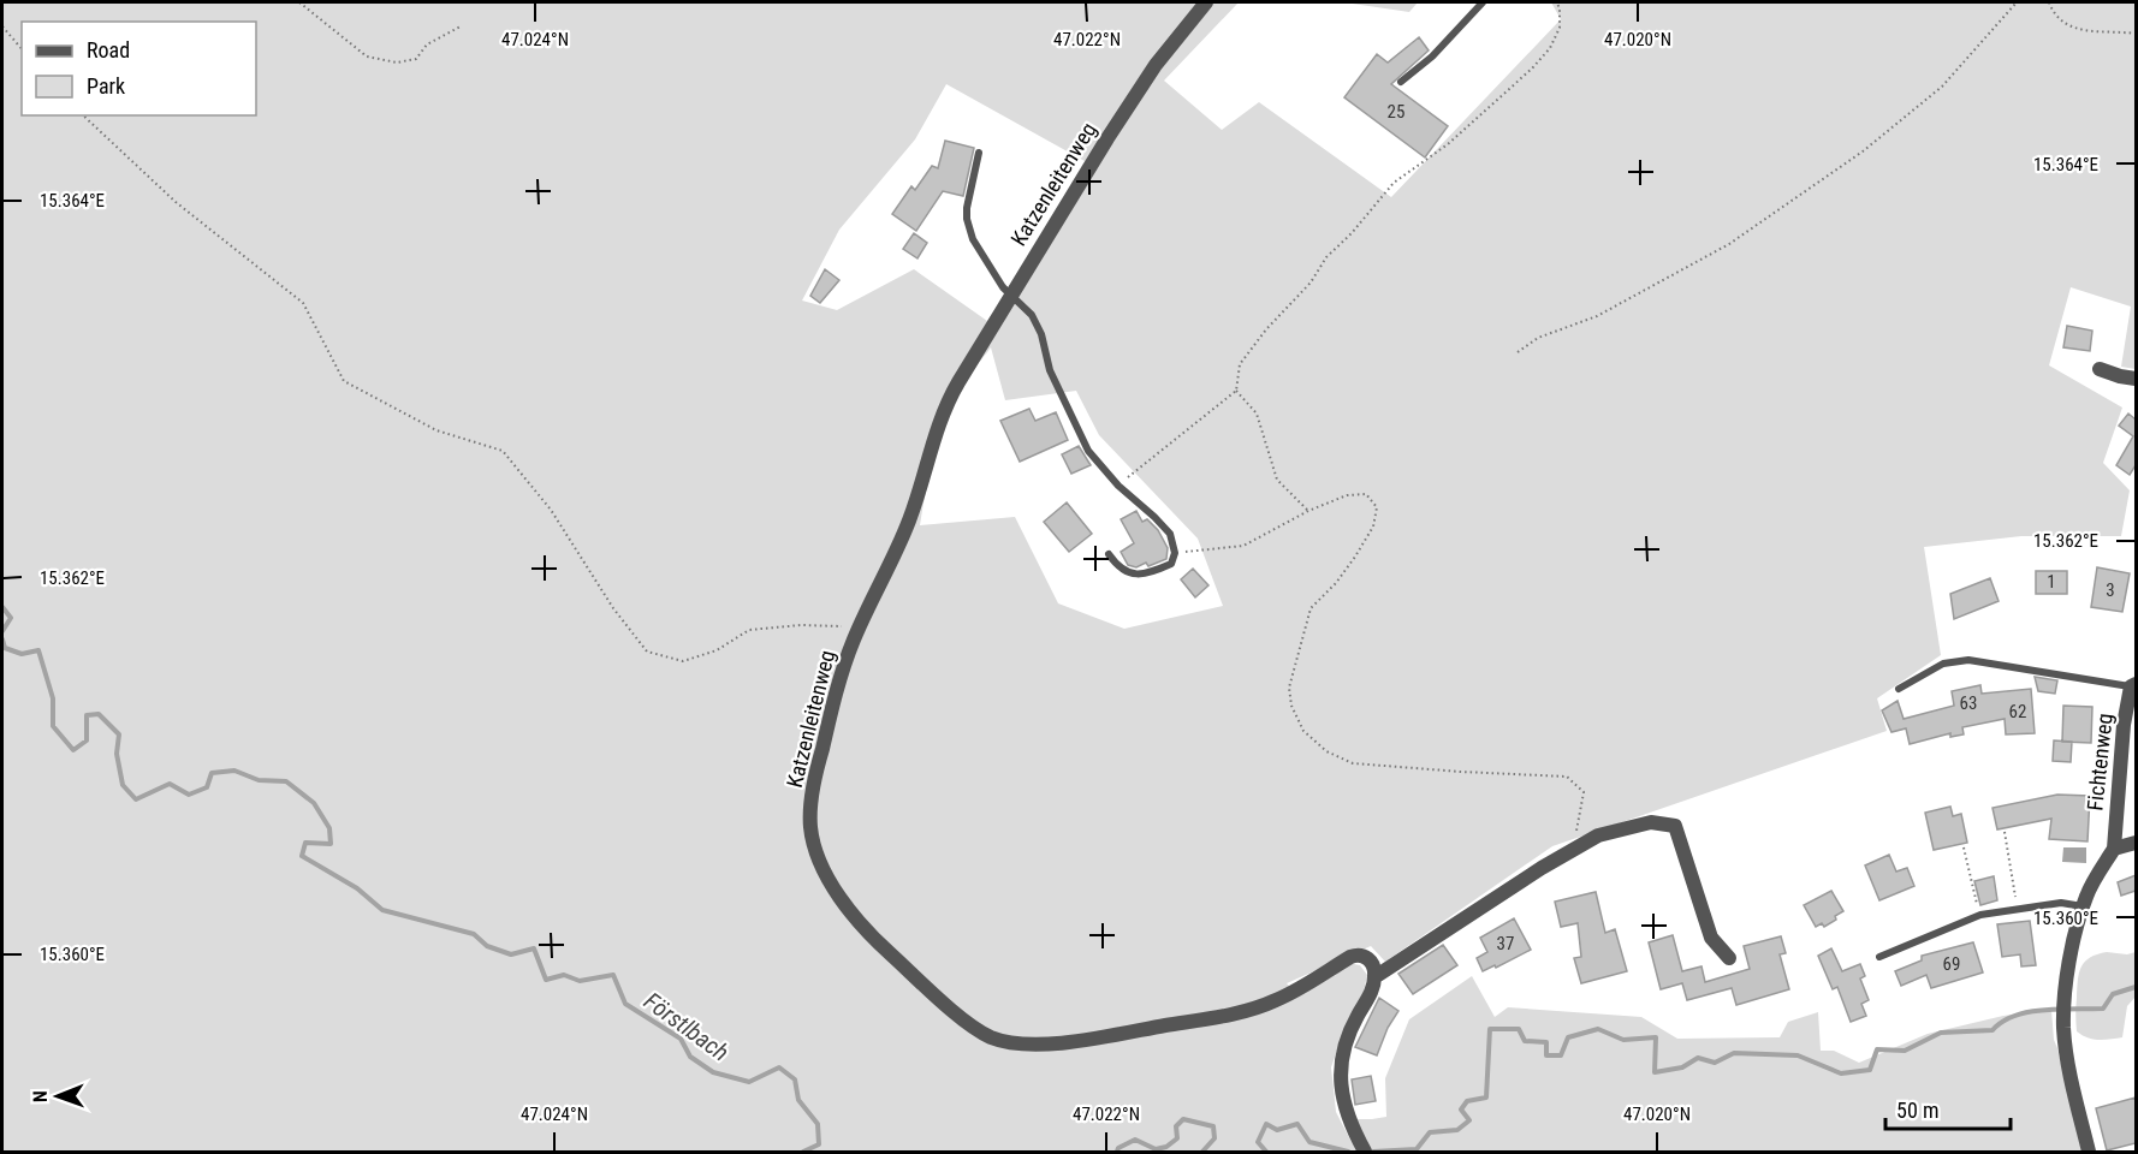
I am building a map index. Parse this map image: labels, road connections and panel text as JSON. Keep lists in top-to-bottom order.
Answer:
{
  "streets": {
    "street": ["Katzenleitenweg", "Fichtenweg"]
  },
  "water": ["Förstlbach"],
  "house_numbers": [
    "25",
    "1",
    "3",
    "63",
    "62",
    "37",
    "69"
  ],
  "legend": ["Road", "Park"],
  "scale_bar": "50 m",
  "north": "left",
  "coordinates": [
    "47.024°N",
    "47.022°N",
    "47.020°N",
    "15.364°E",
    "15.362°E",
    "15.360°E"
  ]
}
